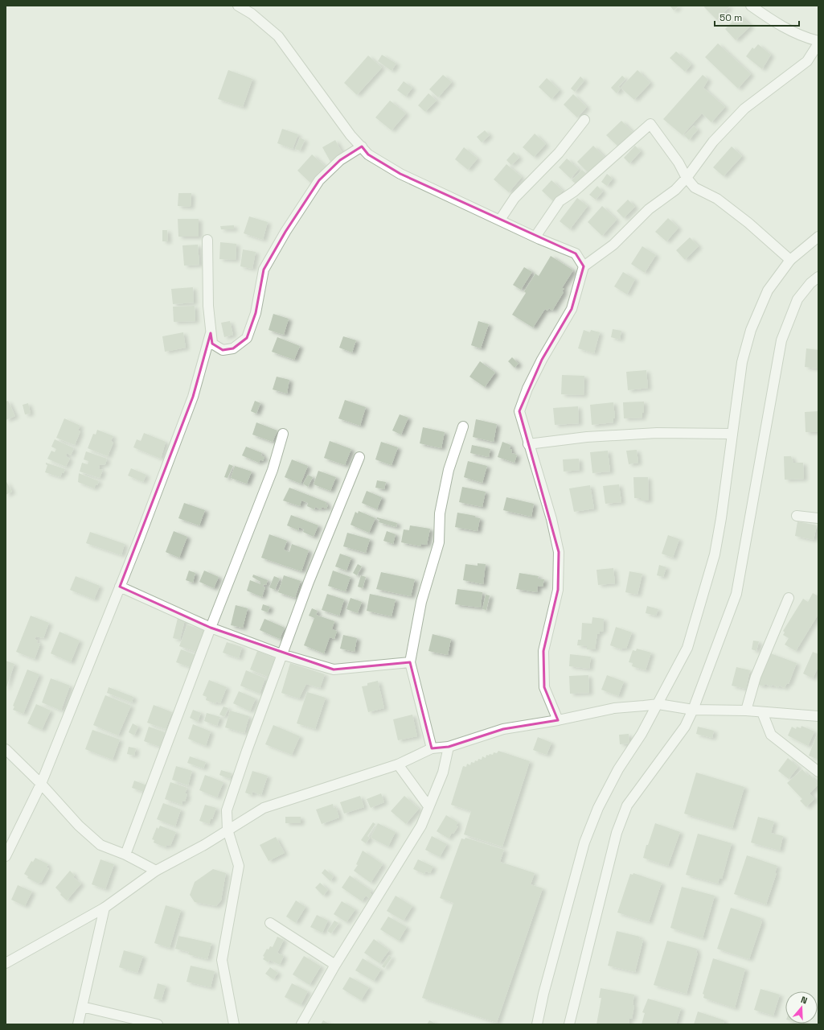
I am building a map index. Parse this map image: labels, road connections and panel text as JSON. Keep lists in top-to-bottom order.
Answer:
{
  "scale_bar": "50 m",
  "north": "top"
}
